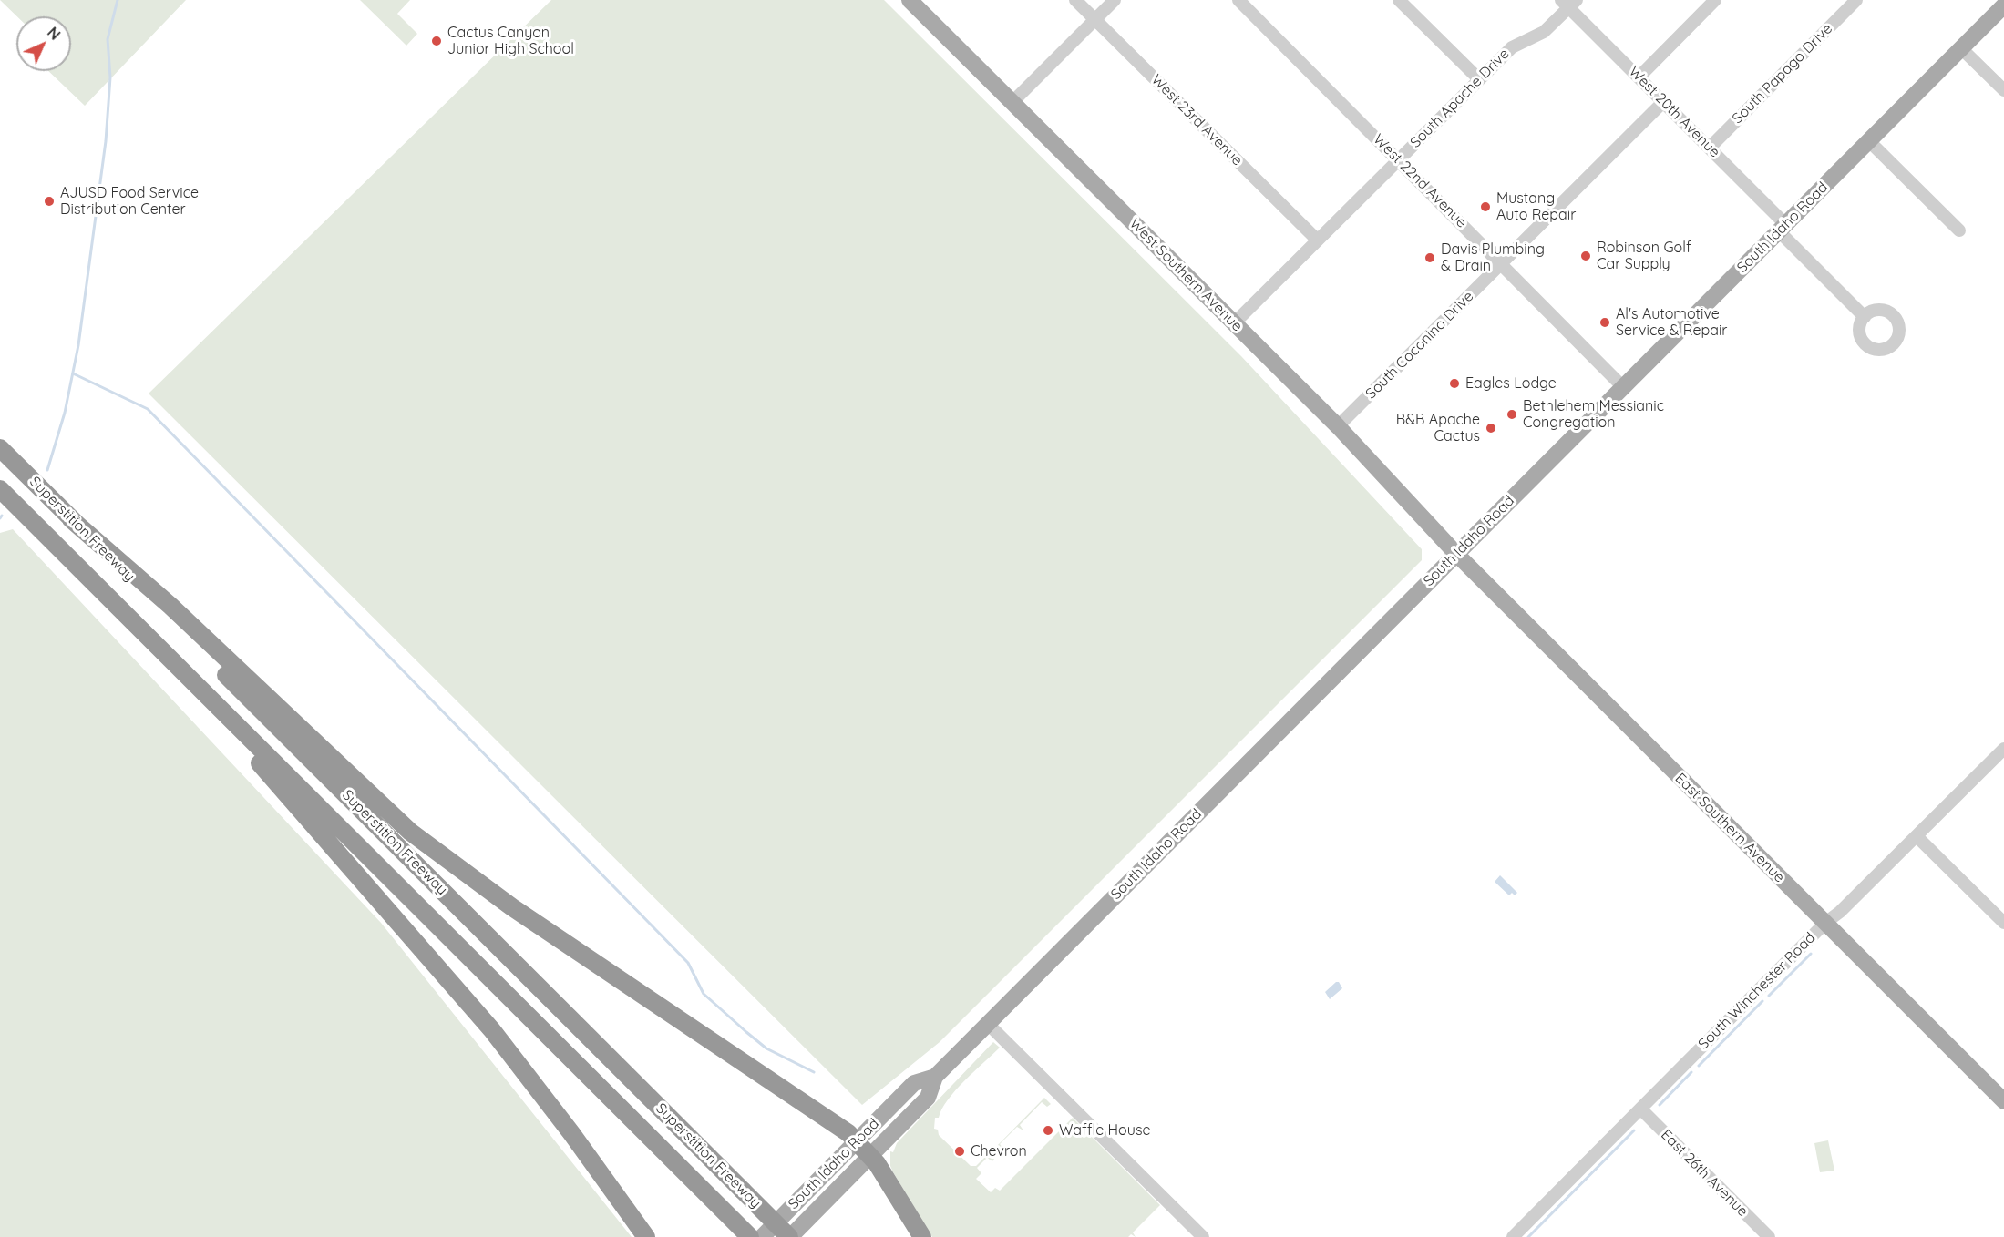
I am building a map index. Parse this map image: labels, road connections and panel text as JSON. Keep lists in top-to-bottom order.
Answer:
{
  "streets": {
    "highway": ["Superstition Freeway"],
    "main road": ["South Idaho Road", "West Southern Avenue", "East Southern Avenue"],
    "street": [
      "South Papago Drive",
      "South Apache Drive",
      "West 20th Avenue",
      "West 23rd Avenue",
      "West 22nd Avenue",
      "South Coconino Drive",
      "South Winchester Road",
      "East 26th Avenue"
    ]
  },
  "crossings": [
    ["South Papago Drive", "West 20th Avenue"],
    ["South Apache Drive", "West 20th Avenue"],
    ["South Apache Drive", "West 23rd Avenue"],
    ["South Apache Drive", "West 22nd Avenue"],
    ["South Apache Drive", "West Southern Avenue"],
    ["West 20th Avenue", "South Idaho Road"],
    ["West 20th Avenue", "South Coconino Drive"],
    ["West 22nd Avenue", "South Idaho Road"],
    ["West 22nd Avenue", "South Coconino Drive"],
    ["South Idaho Road", "West Southern Avenue"],
    ["South Idaho Road", "Superstition Freeway"],
    ["South Idaho Road", "East Southern Avenue"],
    ["West Southern Avenue", "South Coconino Drive"],
    ["West Southern Avenue", "East Southern Avenue"],
    ["East Southern Avenue", "South Winchester Road"],
    ["South Winchester Road", "East 26th Avenue"]
  ],
  "places": [
    "Cactus Canyon Junior High School",
    "AJUSD Food Service Distribution Center",
    "Mustang Auto Repair",
    "Robinson Golf Car Supply",
    "Davis Plumbing & Drain",
    "Al's Automotive Service & Repair",
    "Eagles Lodge",
    "Bethlehem Messianic Congregation",
    "B&B Apache Cactus",
    "Waffle House",
    "Chevron"
  ],
  "north": "top right"
}
